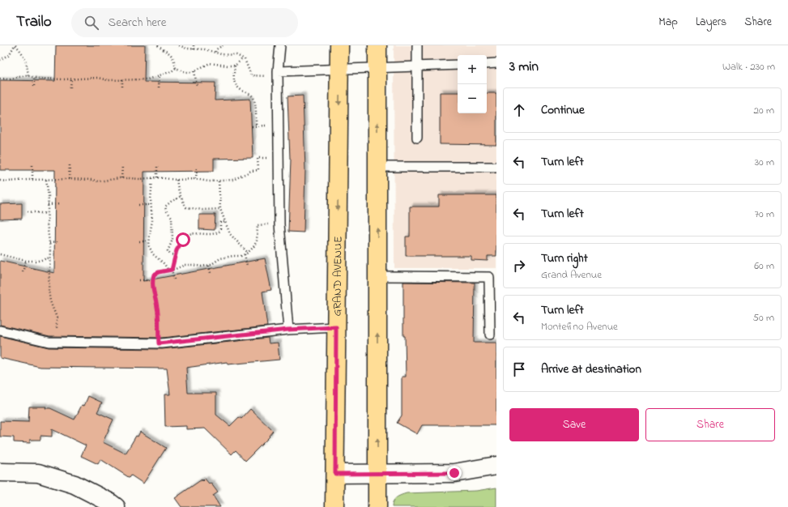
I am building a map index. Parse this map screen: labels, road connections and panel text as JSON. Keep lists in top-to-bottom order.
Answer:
{
  "streets": {
    "main road": ["GRAND AVENUE"]
  },
  "page": {
    "header": "Trailo",
    "search": "Search here",
    "nav": ["Map", "Layers", "Share"],
    "heading": ["3 min", "Walk · 230 m"],
    "map_buttons": ["+", "−"],
    "list": [
      ["Continue", "20 m"],
      ["Turn left", "30 m"],
      ["Turn left", "70 m"],
      ["Turn right", "Grand Avenue", "60 m"],
      ["Turn left", "Montefino Avenue", "50 m"],
      "Arrive at destination"
    ],
    "buttons": ["Save", "Share"]
  }
}
